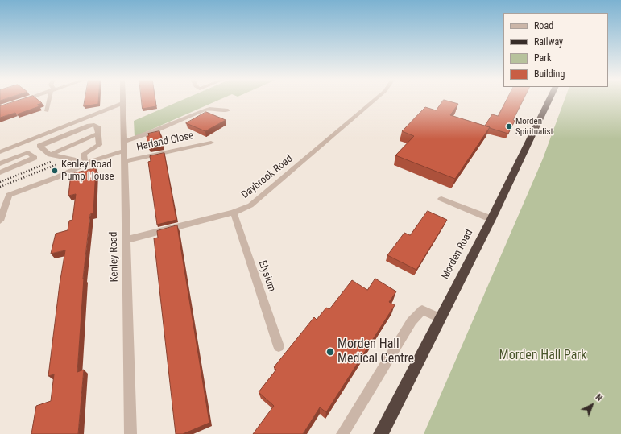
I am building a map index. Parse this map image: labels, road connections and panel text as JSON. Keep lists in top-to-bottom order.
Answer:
{
  "streets": {
    "highway": ["Morden Road"],
    "street": [
      "Harland Close",
      "Daybrook Road",
      "Kenley Road",
      "Elysium"
    ]
  },
  "crossings": [
    ["Harland Close", "Kenley Road"],
    ["Daybrook Road", "Kenley Road"],
    ["Daybrook Road", "Elysium"]
  ],
  "parks": ["Morden Hall Park"],
  "places": ["Morden Spiritualist", "Kenley Road Pump House", "Morden Hall Medical Centre"],
  "legend": [
    "Road",
    "Railway",
    "Park",
    "Building"
  ],
  "north": "top right"
}
